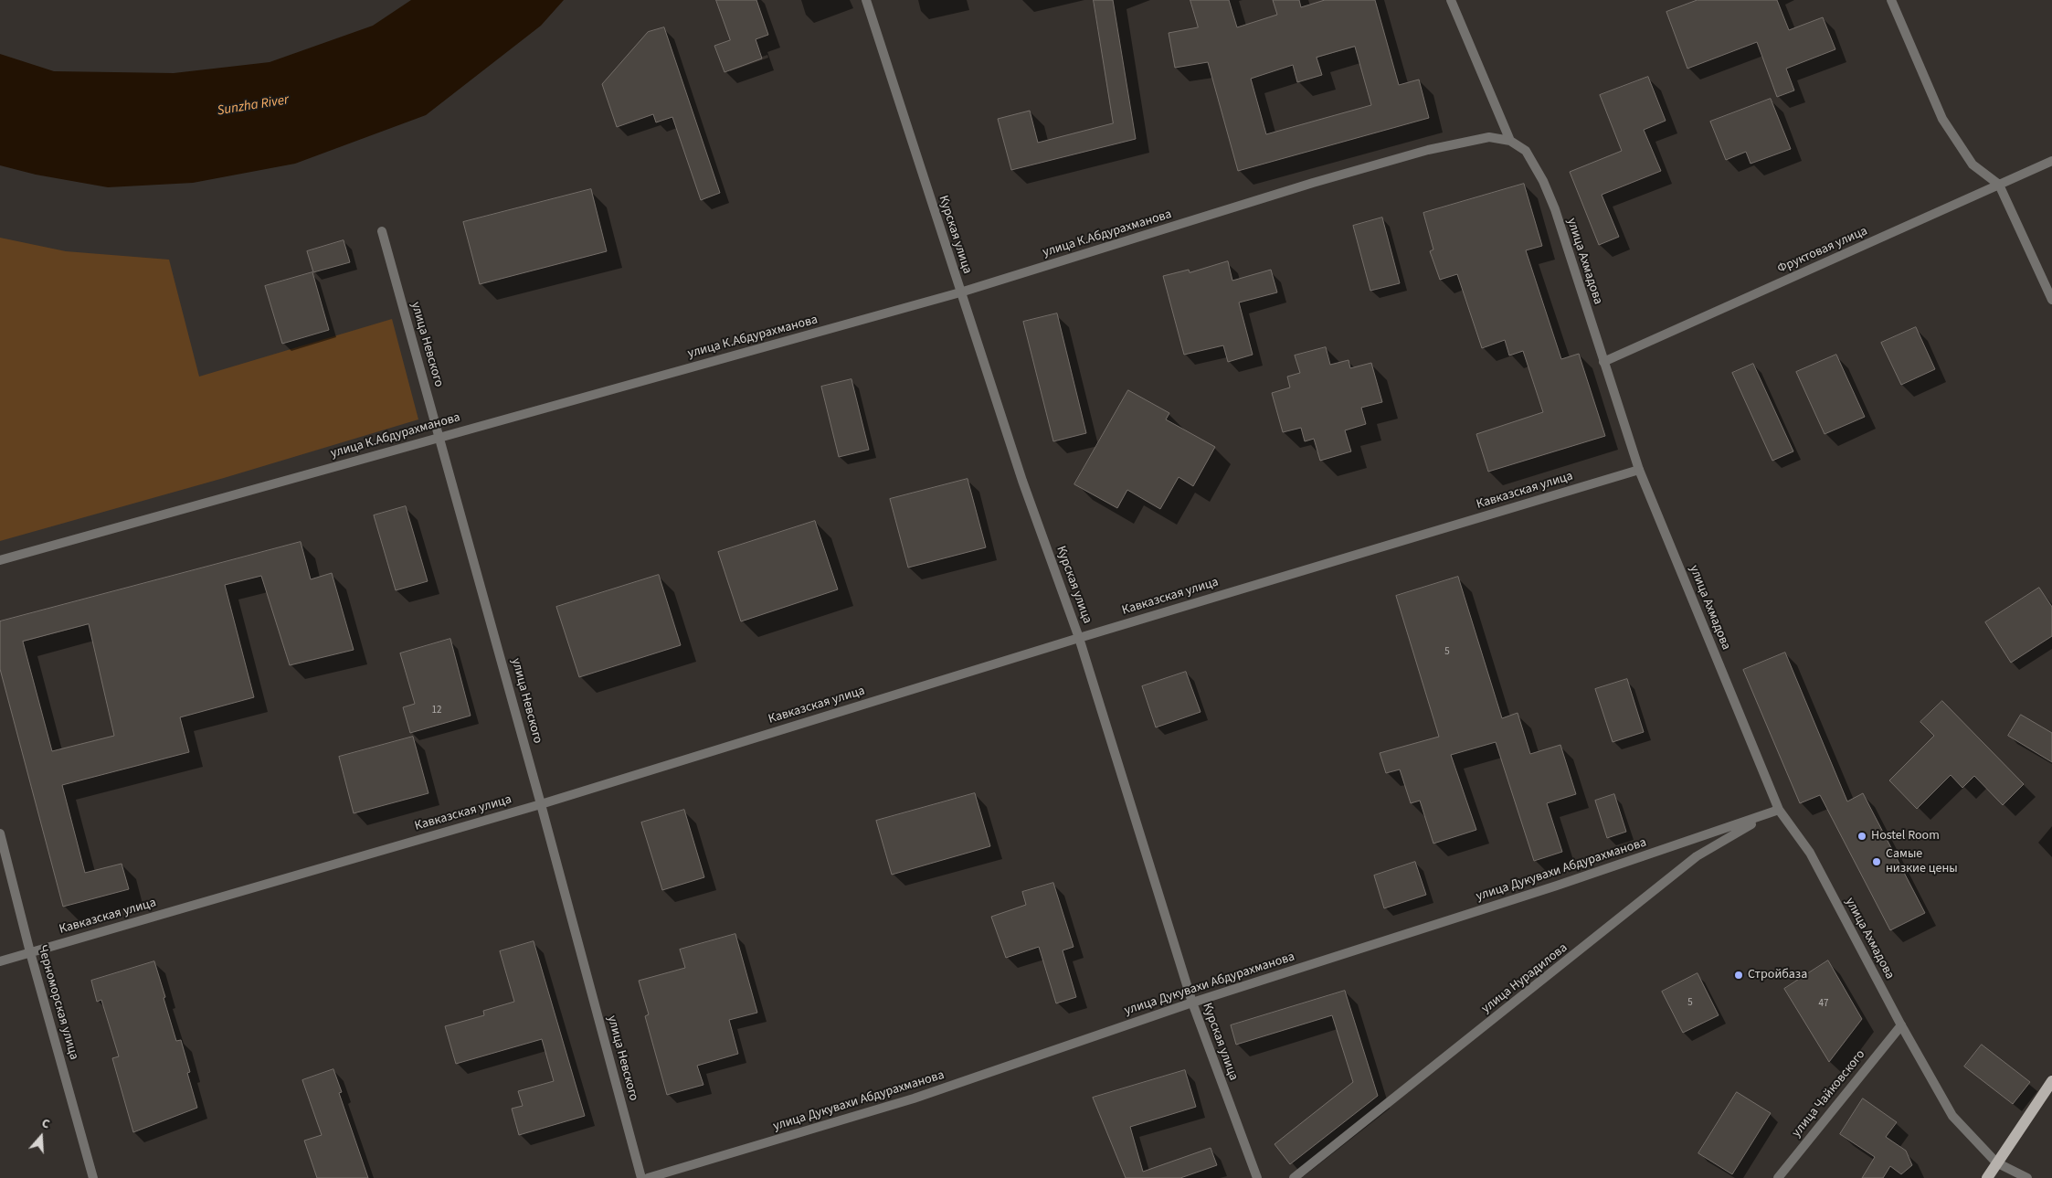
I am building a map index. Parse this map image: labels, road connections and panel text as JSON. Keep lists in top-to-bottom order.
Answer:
{
  "streets": {
    "street": [
      "улица К.Абдурахманова",
      "Курская улица",
      "Фруктовая улица",
      "улица Ахмадова",
      "улица Невского",
      "Кавказская улица",
      "улица Дукувахи Абдурахманова",
      "улица Нурадилова",
      "Черноморская улица",
      "улица Чайковского"
    ]
  },
  "crossings": [
    ["улица К.Абдурахманова", "Курская улица"],
    ["улица К.Абдурахманова", "улица Ахмадова"],
    ["улица К.Абдурахманова", "улица Невского"],
    ["Курская улица", "Кавказская улица"],
    ["Курская улица", "улица Дукувахи Абдурахманова"],
    ["Фруктовая улица", "улица Ахмадова"],
    ["улица Ахмадова", "Кавказская улица"],
    ["улица Ахмадова", "улица Дукувахи Абдурахманова"],
    ["улица Ахмадова", "улица Нурадилова"],
    ["улица Ахмадова", "улица Чайковского"],
    ["улица Невского", "Кавказская улица"],
    ["Кавказская улица", "Черноморская улица"],
    ["улица Дукувахи Абдурахманова", "улица Нурадилова"]
  ],
  "water": ["Sunzha River"],
  "places": ["Hostel Room", "Самые низкие цены", "Стройбаза"],
  "house_numbers": [
    "5",
    "12",
    "5",
    "47"
  ],
  "north": "top"
}
